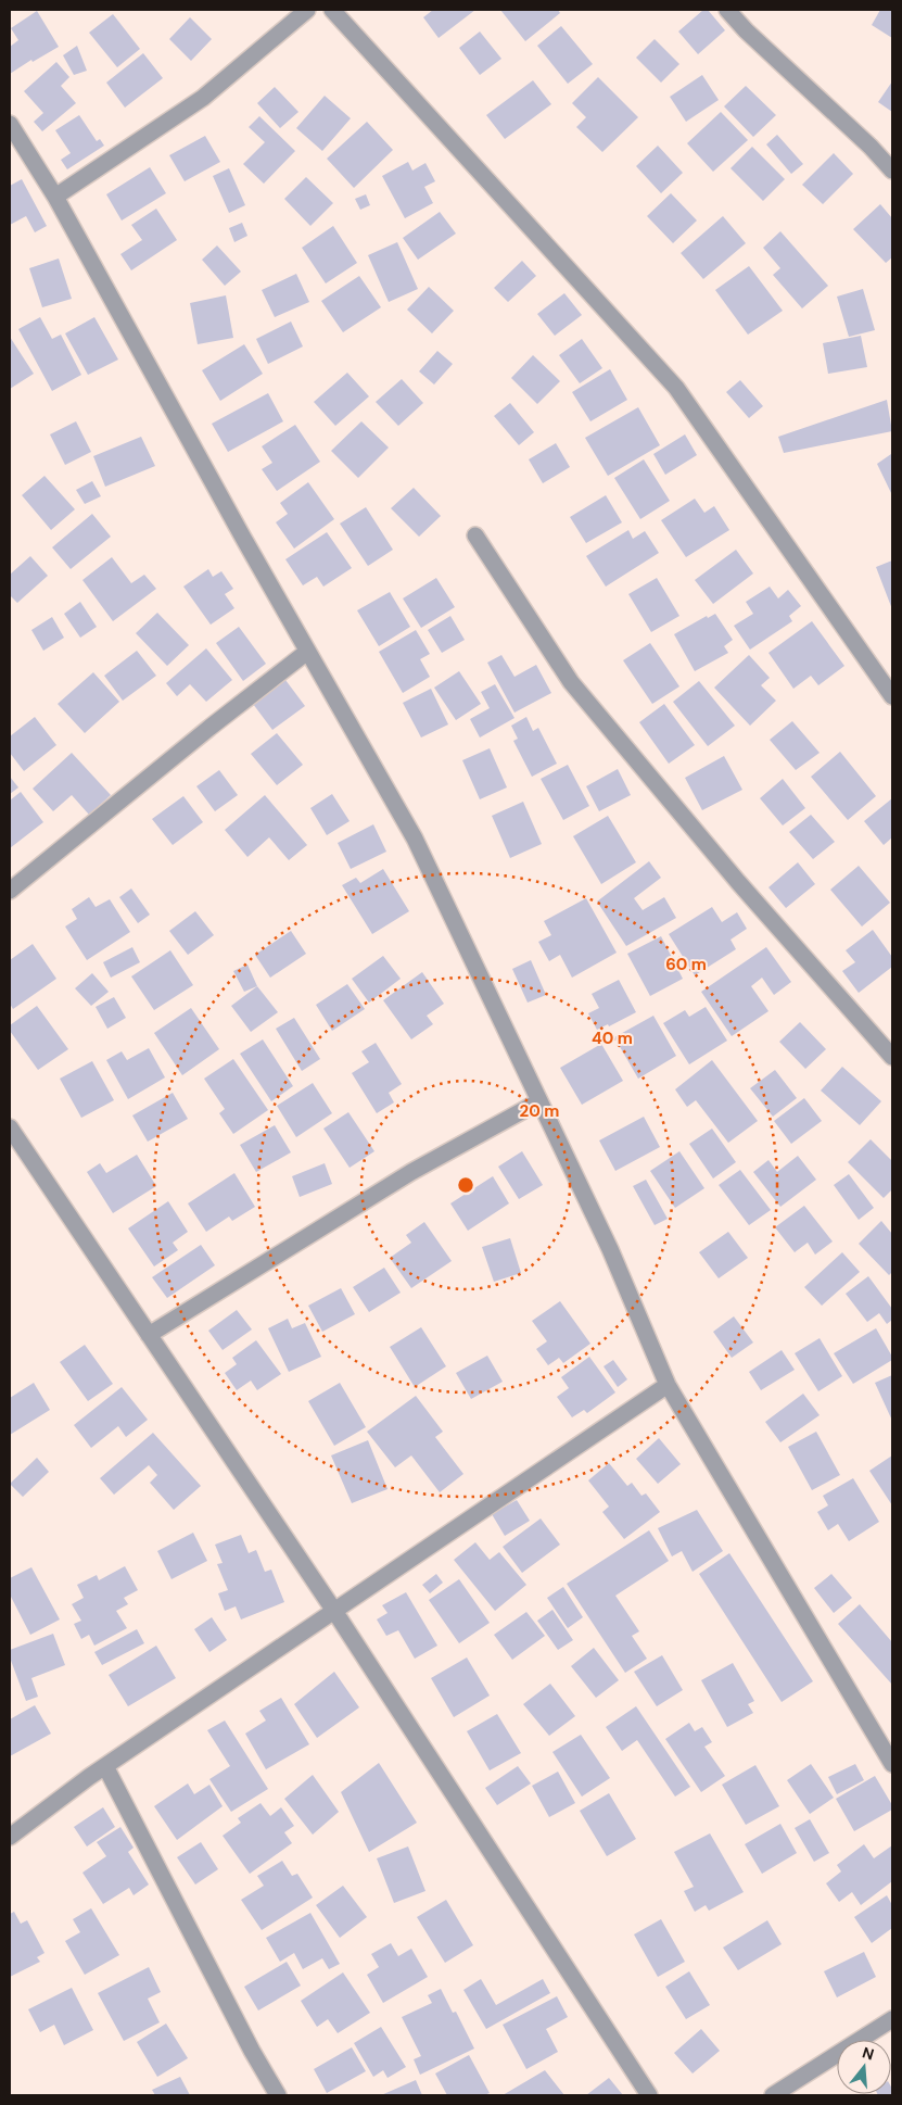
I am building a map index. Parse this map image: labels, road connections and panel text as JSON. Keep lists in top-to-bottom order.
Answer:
{
  "north": "top",
  "rings": ["60 m", "40 m", "20 m"]
}
